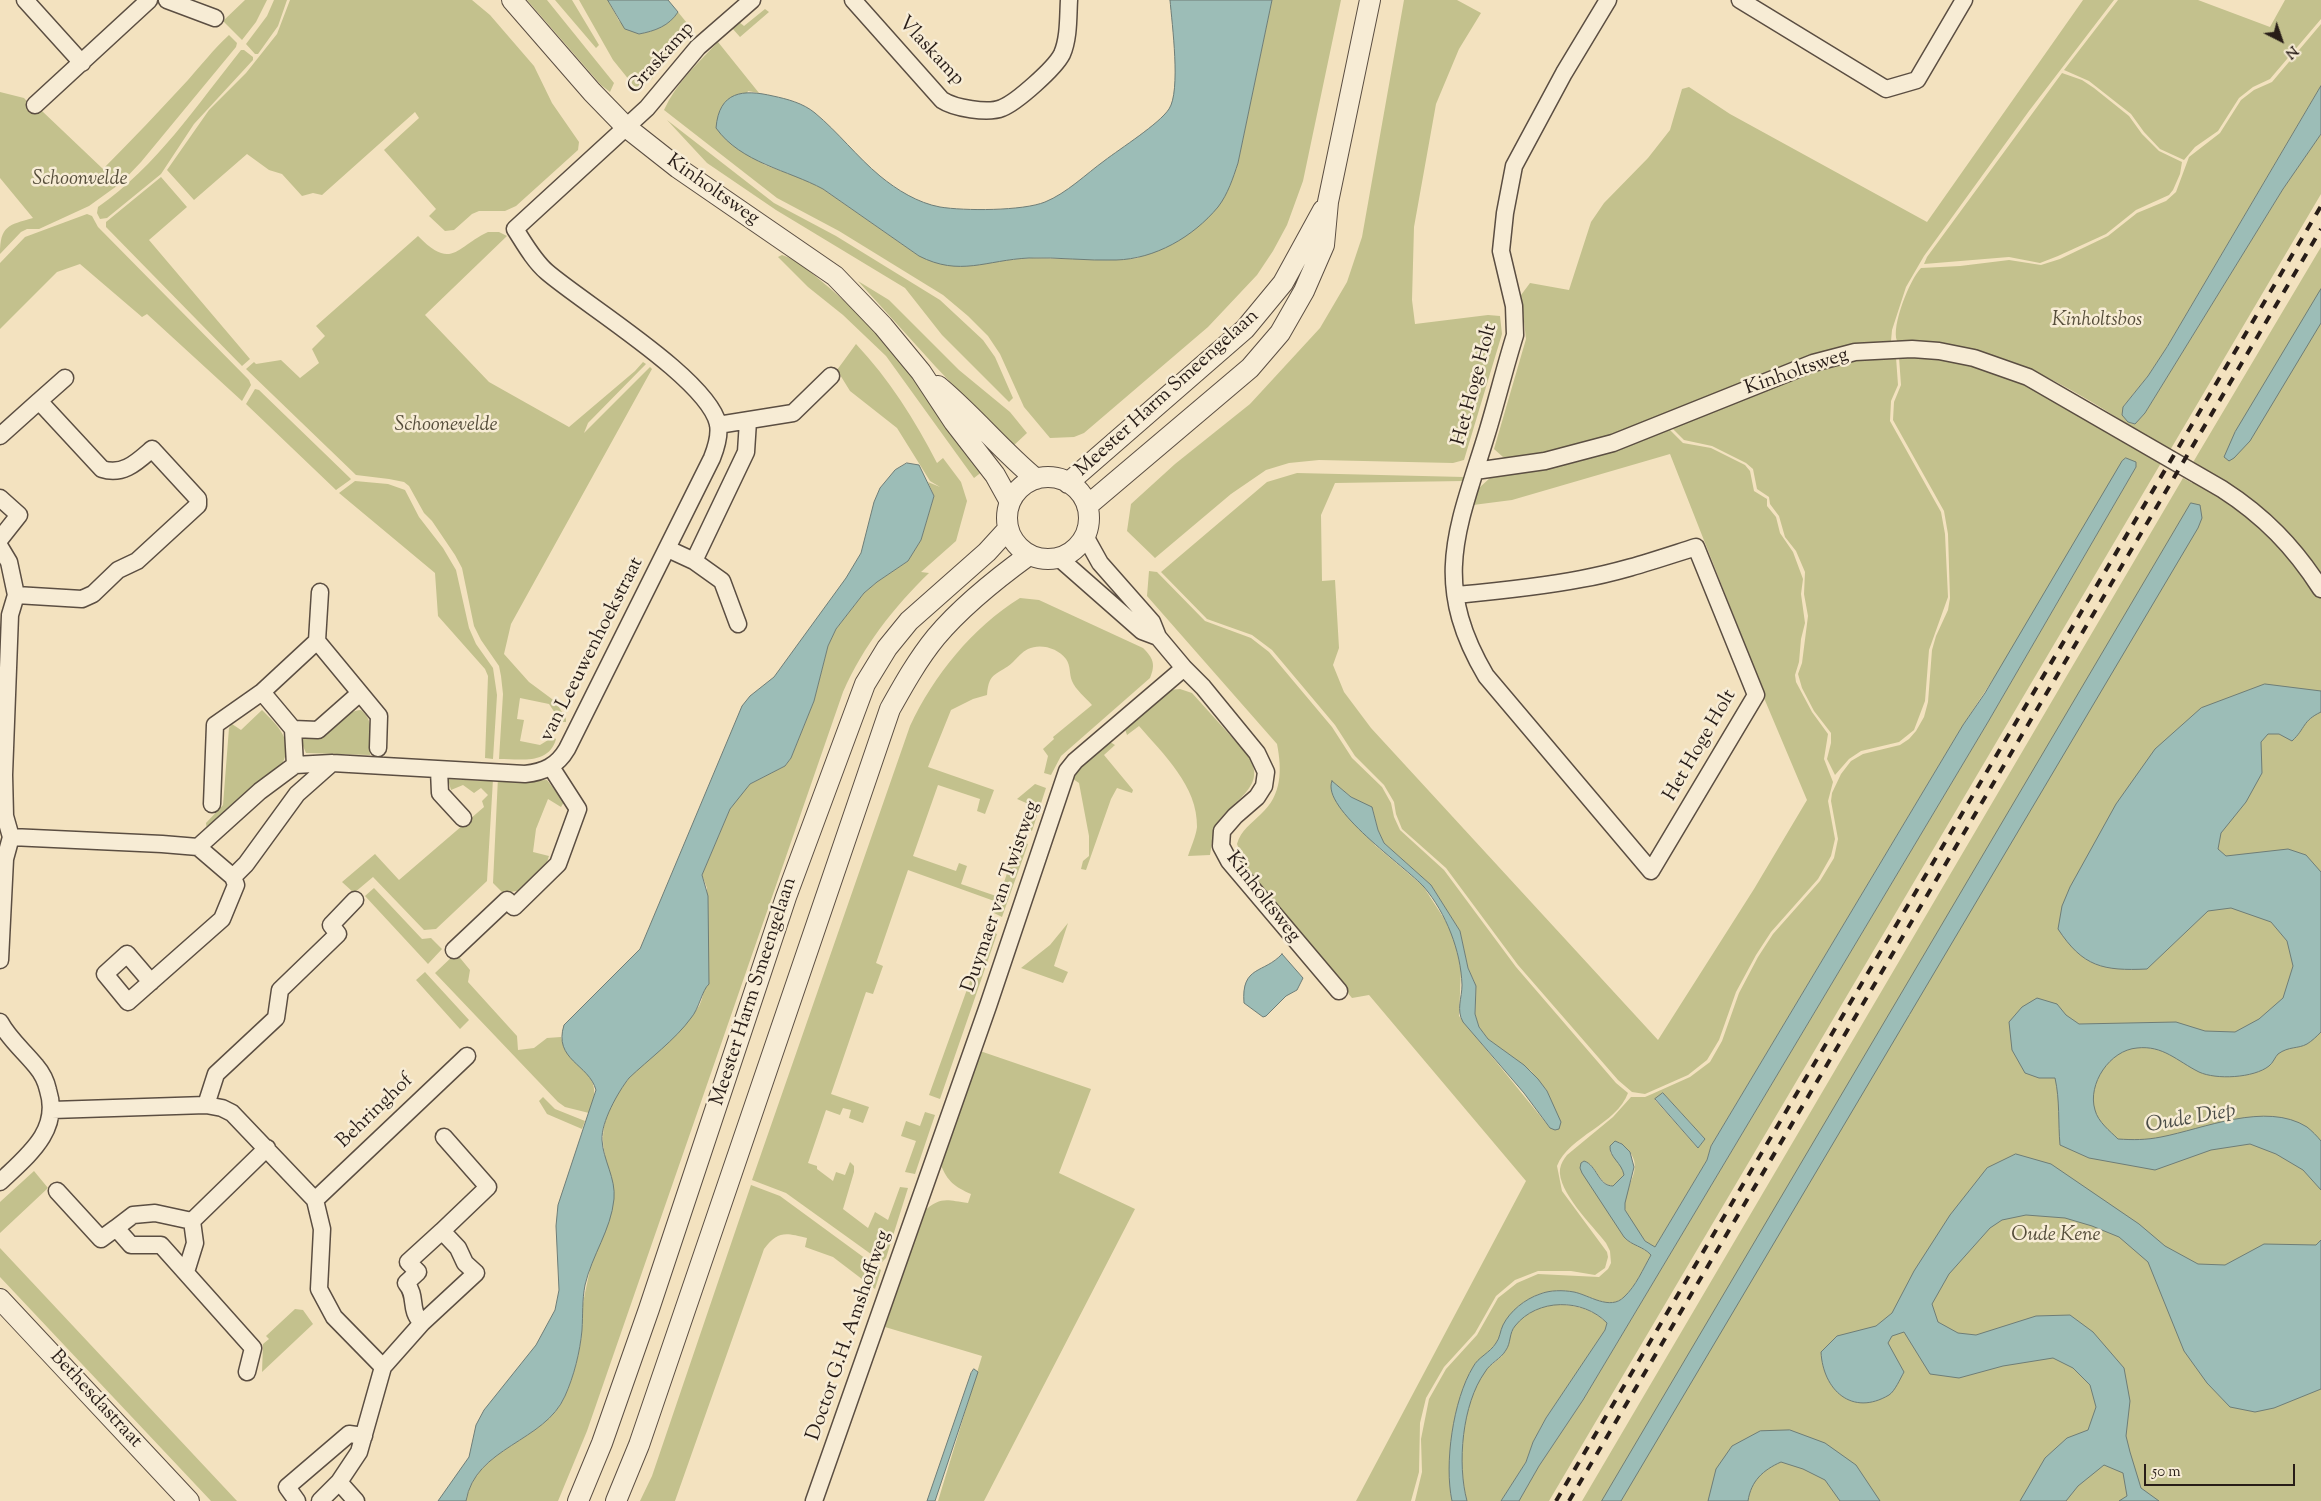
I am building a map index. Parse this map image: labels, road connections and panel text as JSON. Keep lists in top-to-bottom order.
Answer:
{
  "streets": {
    "street": [
      "Vlaskamp",
      "Graskamp",
      "Kinholtsweg",
      "Het Hoge Holt",
      "Meester Harm Smeengelaan",
      "van Leeuwenhoekstraat",
      "Duymaer van Twistweg",
      "Behringhof",
      "Doctor G.H. Amshoffweg",
      "Bethesdastraat"
    ]
  },
  "crossings": [
    ["Graskamp", "Kinholtsweg"],
    ["Kinholtsweg", "Het Hoge Holt"],
    ["Kinholtsweg", "Meester Harm Smeengelaan"],
    ["Kinholtsweg", "Duymaer van Twistweg"],
    ["Duymaer van Twistweg", "Doctor G.H. Amshoffweg"]
  ],
  "water": ["Oude Diep"],
  "parks": [
    "Schoonvelde",
    "Kinholtsbos",
    "Schoonevelde",
    "Oude Kene"
  ],
  "scale_bar": "50 m",
  "north": "bottom right"
}
